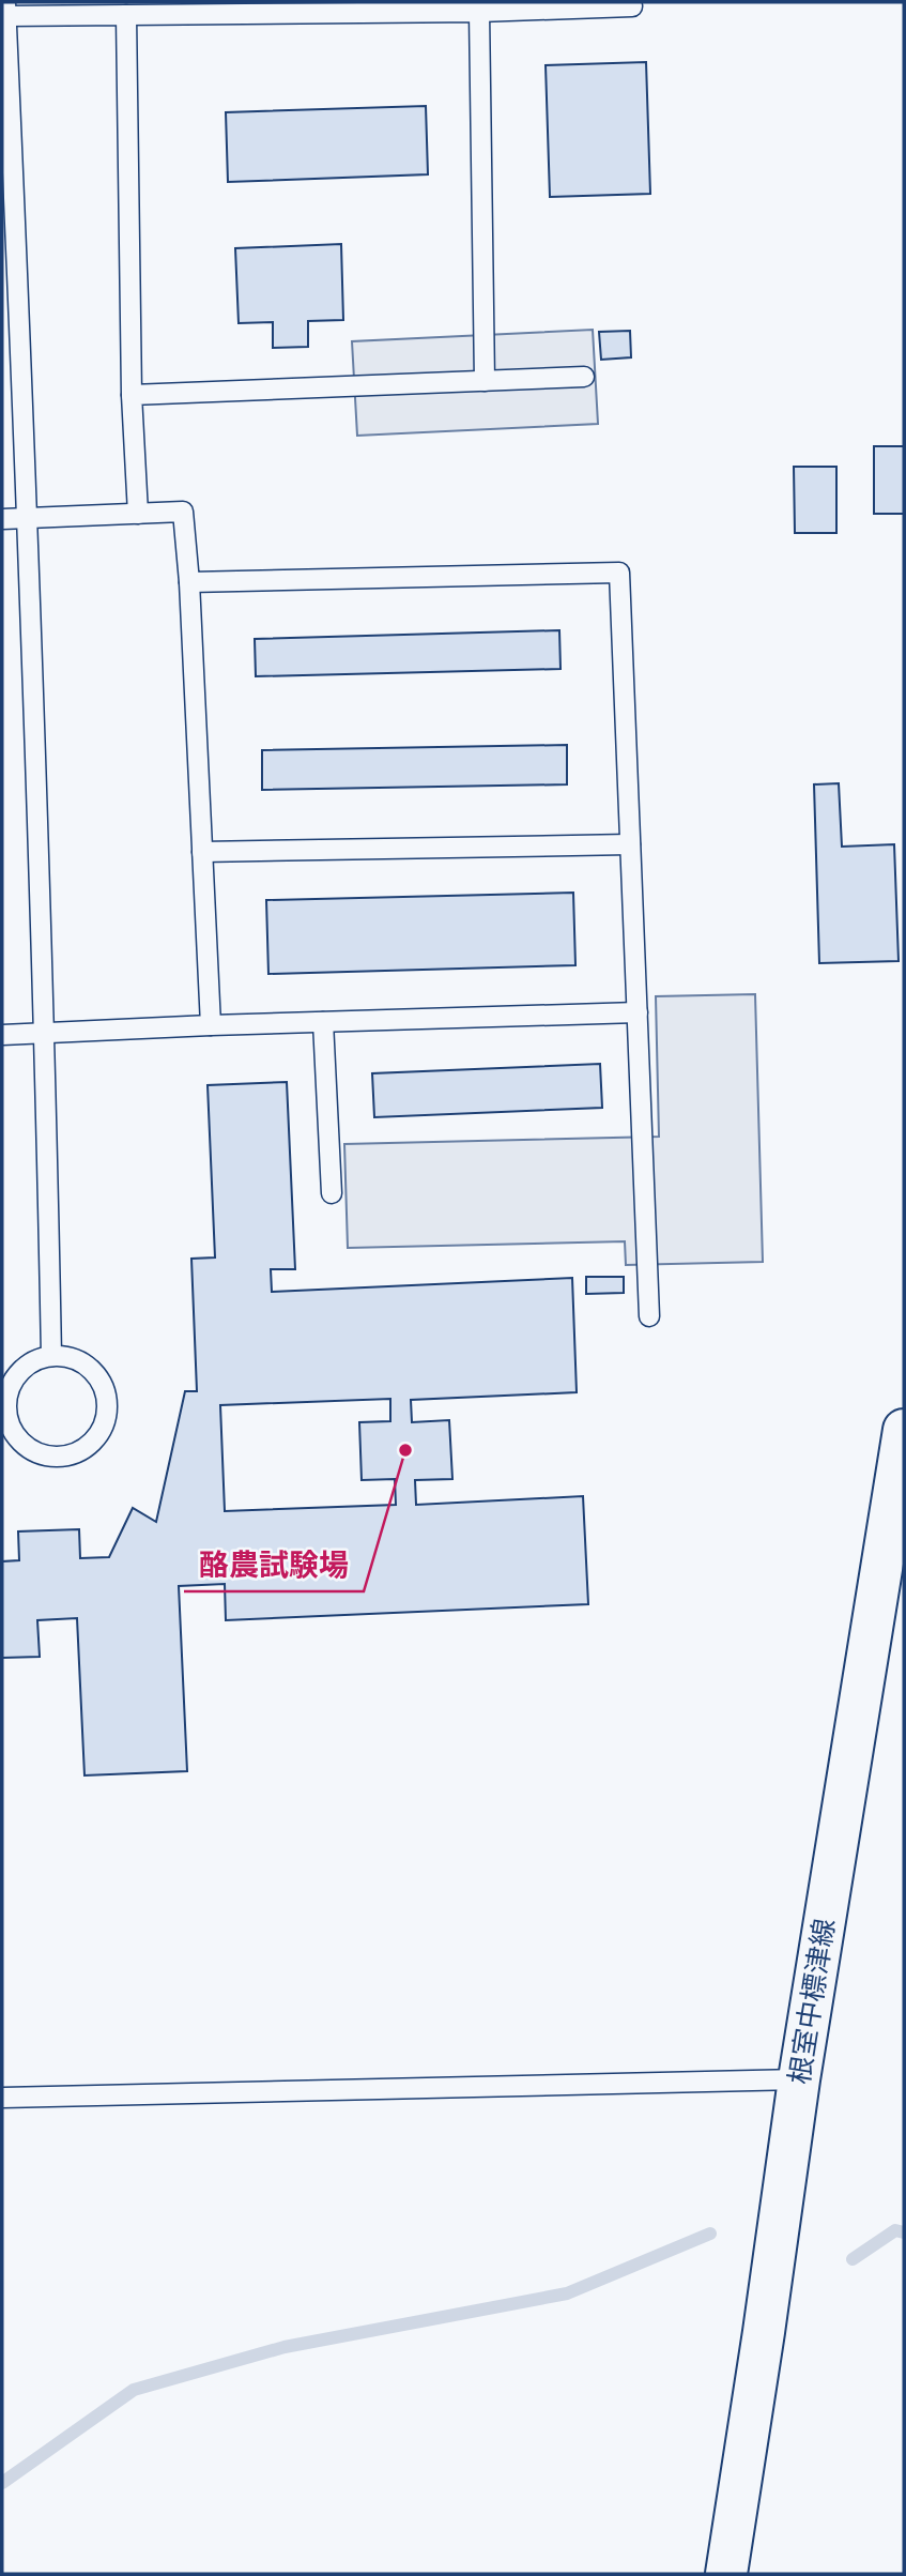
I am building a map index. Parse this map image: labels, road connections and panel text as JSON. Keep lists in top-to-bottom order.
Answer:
{
  "streets": {
    "main road": ["根室中標津線"]
  },
  "places": ["酪農試験場"]
}
